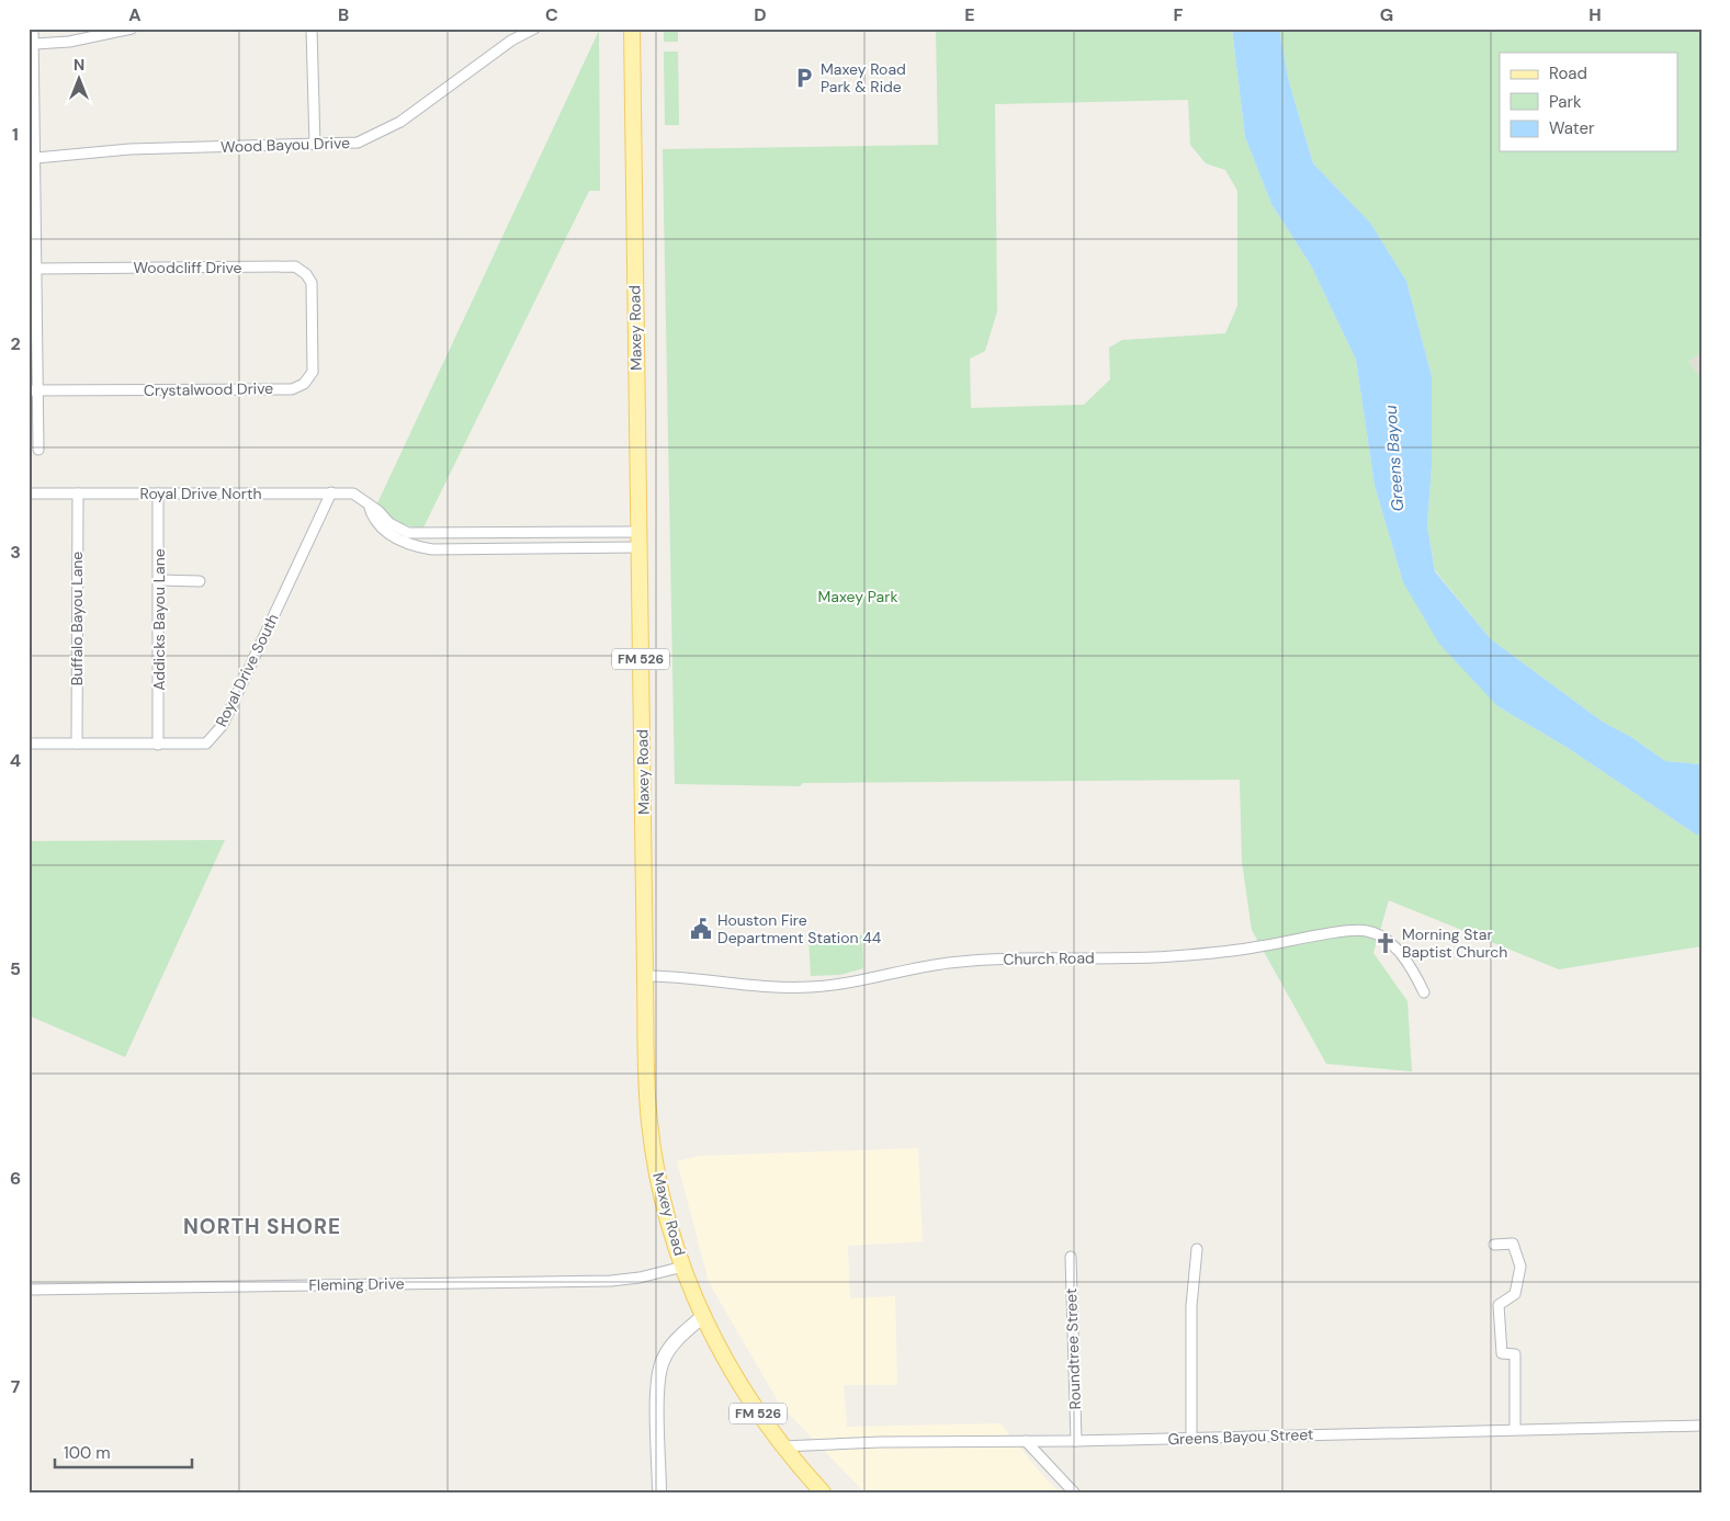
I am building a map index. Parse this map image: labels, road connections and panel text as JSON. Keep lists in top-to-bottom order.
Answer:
{
  "streets": {
    "main road": ["Maxey Road", "FM 526"],
    "street": [
      "Wood Bayou Drive",
      "Woodcliff Drive",
      "Crystalwood Drive",
      "Royal Drive North",
      "Buffalo Bayou Lane",
      "Addicks Bayou Lane",
      "Royal Drive South",
      "Church Road",
      "Fleming Drive",
      "Roundtree Street",
      "Greens Bayou Street"
    ]
  },
  "crossings": [
    ["Woodcliff Drive", "Crystalwood Drive"],
    ["Maxey Road", "Royal Drive North"],
    ["Maxey Road", "FM 526"],
    ["Maxey Road", "Church Road"],
    ["Maxey Road", "Fleming Drive"],
    ["Royal Drive North", "Buffalo Bayou Lane"],
    ["Royal Drive North", "Addicks Bayou Lane"],
    ["Royal Drive North", "Royal Drive South"],
    ["Buffalo Bayou Lane", "Royal Drive South"],
    ["Addicks Bayou Lane", "Royal Drive South"],
    ["FM 526", "Greens Bayou Street"],
    ["Roundtree Street", "Greens Bayou Street"]
  ],
  "districts": ["NORTH SHORE"],
  "water": ["Greens Bayou"],
  "parks": ["Maxey Park"],
  "places": {
    "parking": ["Maxey Road Park & Ride"],
    "public building": ["Houston Fire Department Station 44"],
    "church": ["Morning Star Baptist Church"]
  },
  "legend": ["Road", "Park", "Water"],
  "scale_bar": "100 m",
  "north": "top",
  "grid": {
    "columns": [
      "A",
      "B",
      "C",
      "D",
      "E",
      "F",
      "G",
      "H"
    ],
    "rows": [
      "1",
      "2",
      "3",
      "4",
      "5",
      "6",
      "7"
    ]
  }
}
